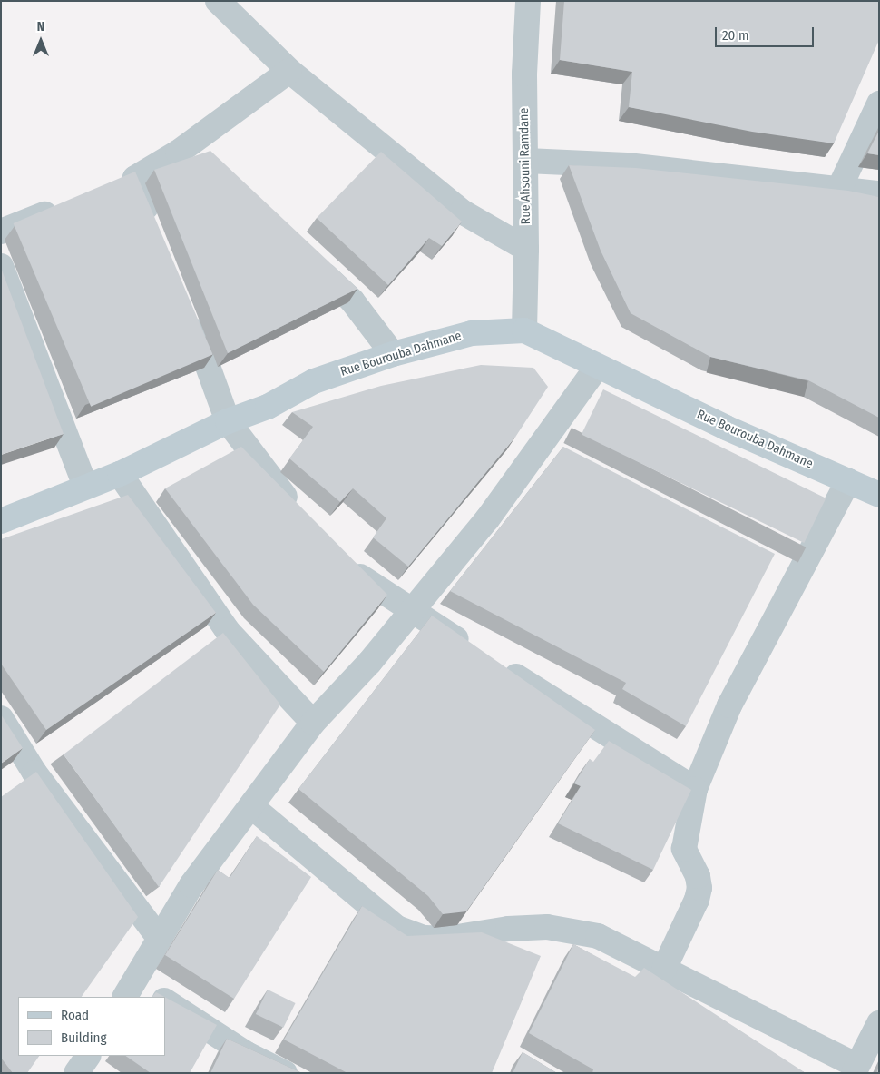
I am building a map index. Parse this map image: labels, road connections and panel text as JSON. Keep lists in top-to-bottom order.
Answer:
{
  "streets": {
    "street": ["Rue Ahsouni Ramdane", "Rue Bourouba Dahmane"]
  },
  "crossings": [
    ["Rue Ahsouni Ramdane", "Rue Bourouba Dahmane"]
  ],
  "legend": ["Road", "Building"],
  "scale_bar": "20 m",
  "north": "top"
}
